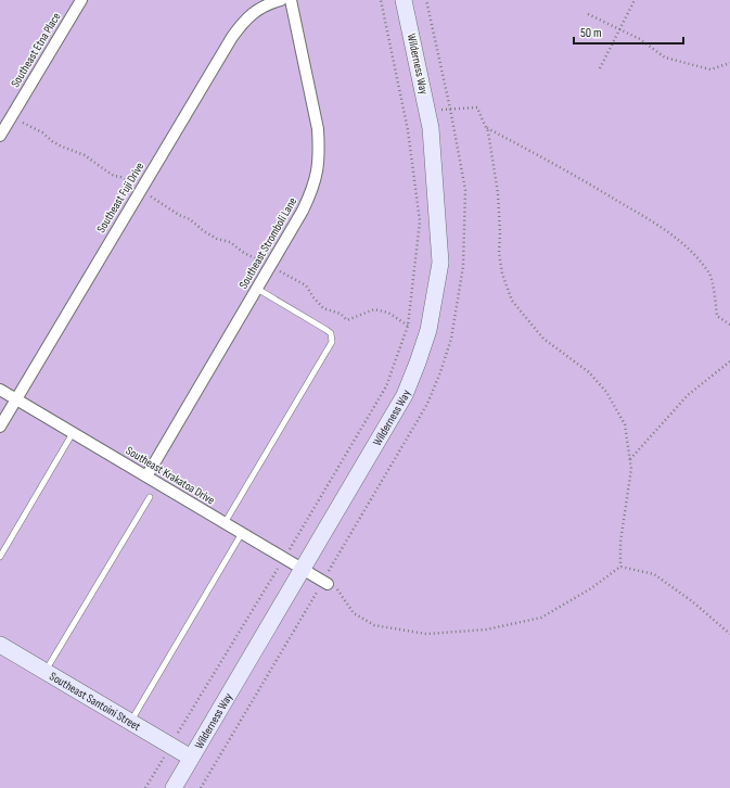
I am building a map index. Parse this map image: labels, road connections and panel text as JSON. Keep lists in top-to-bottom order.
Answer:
{
  "streets": {
    "street": [
      "Southeast Etna Place",
      "Wilderness Way",
      "Southeast Fuji Drive",
      "Southeast Stromboli Lane",
      "Southeast Krakatoa Drive",
      "Southeast Santoini Street"
    ]
  },
  "crossings": [
    ["Wilderness Way", "Southeast Krakatoa Drive"],
    ["Wilderness Way", "Southeast Santoini Street"],
    ["Southeast Fuji Drive", "Southeast Krakatoa Drive"],
    ["Southeast Stromboli Lane", "Southeast Krakatoa Drive"]
  ],
  "scale_bar": "50 m"
}
